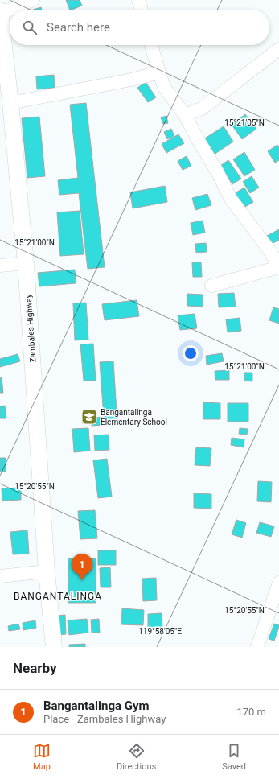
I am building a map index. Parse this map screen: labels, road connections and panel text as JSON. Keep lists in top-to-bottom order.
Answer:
{
  "streets": {
    "main road": ["Zambales Highway"]
  },
  "districts": ["BANGANTALINGA"],
  "places": {
    "school or university": ["Bangantalinga Elementary School"]
  },
  "page": {
    "search": "Search here",
    "pins": "1",
    "heading": "Nearby",
    "list": [
      {
        "mark": "1",
        "name": "Bangantalinga Gym",
        "note": "Place · Zambales Highway",
        "value": "170 m"
      }
    ],
    "nav": ["Map", "Directions", "Saved"]
  },
  "coordinates": [
    "15°21'05\"N",
    "15°21'00\"N",
    "15°20'55\"N",
    "119°58'05\"E"
  ]
}
